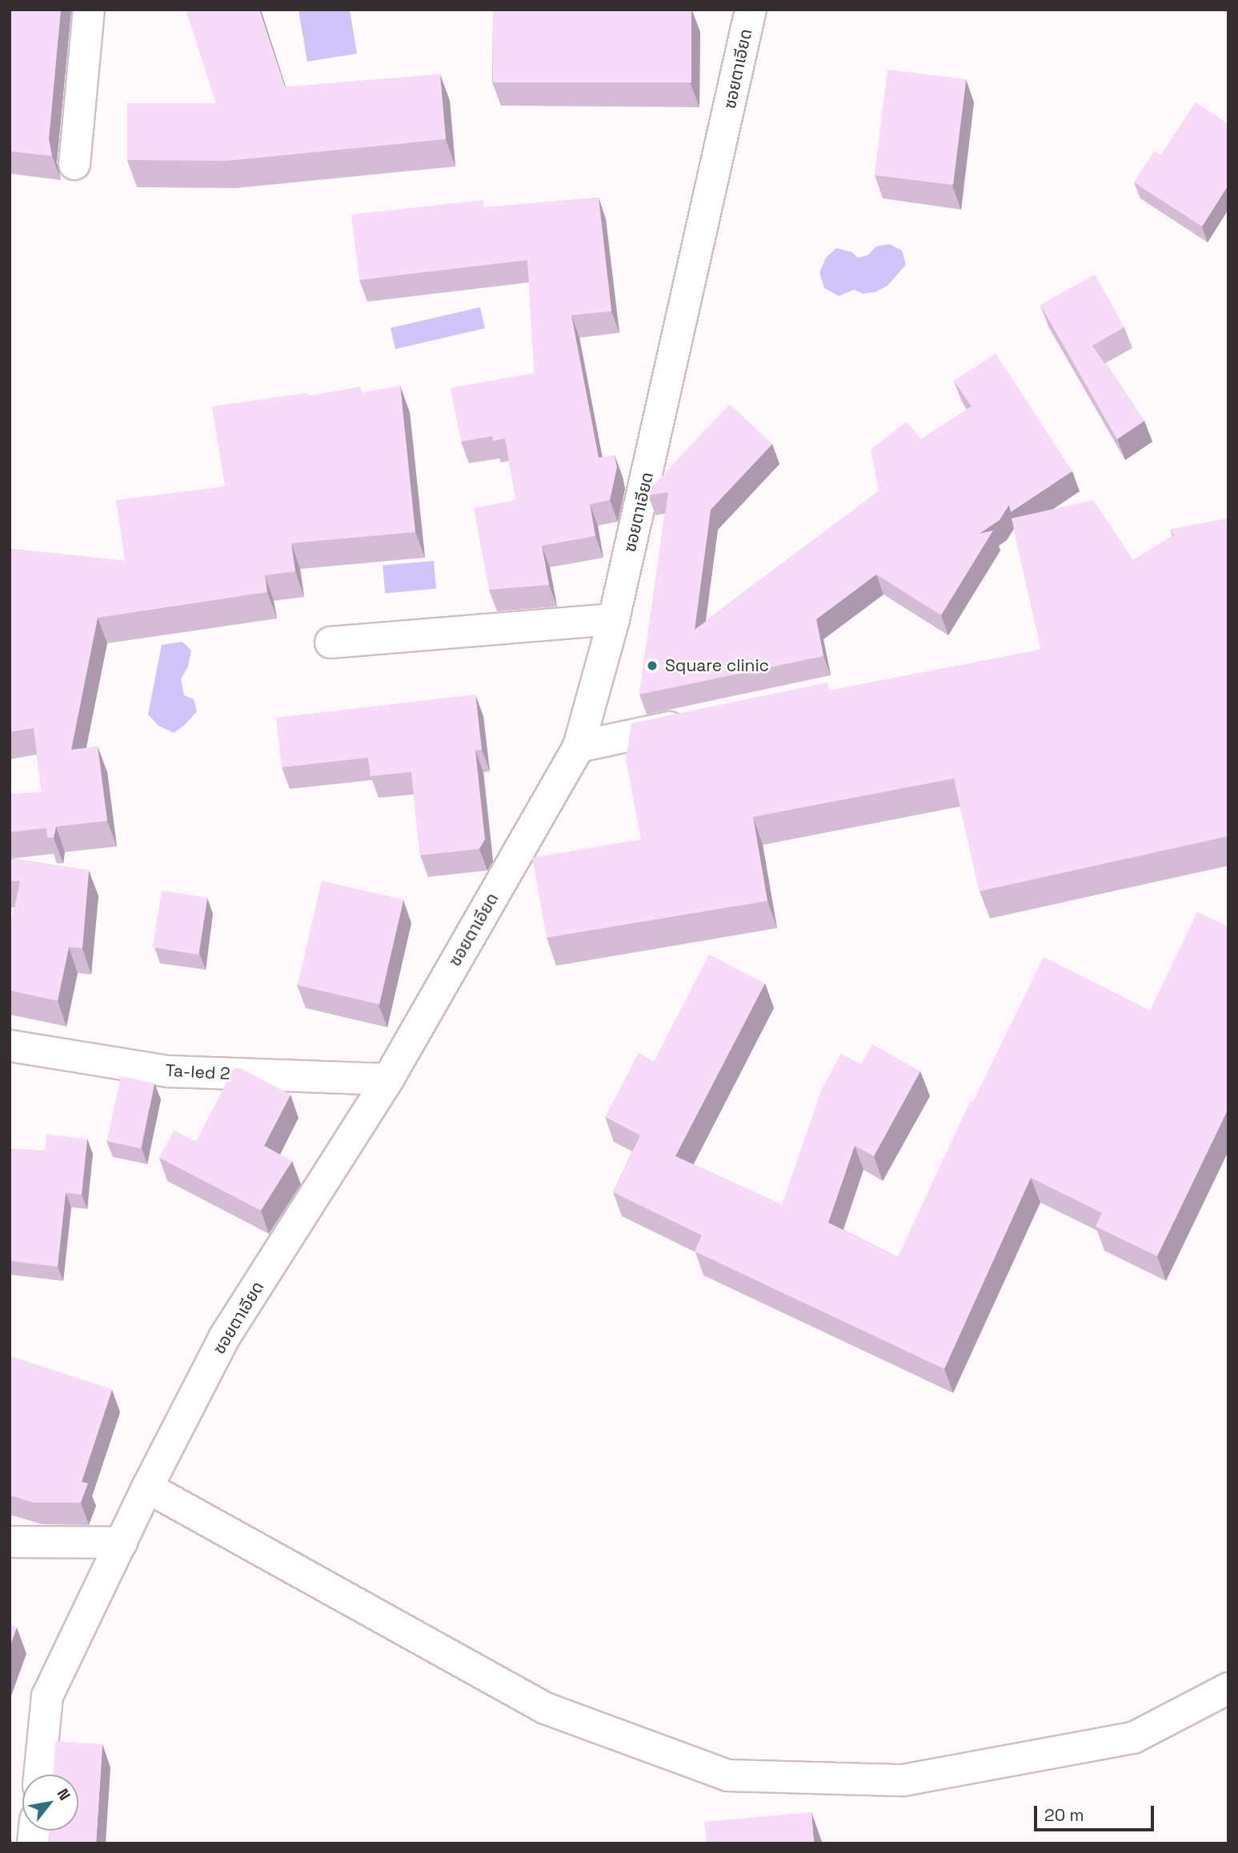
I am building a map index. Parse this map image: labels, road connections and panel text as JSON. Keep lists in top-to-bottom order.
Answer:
{
  "streets": {
    "street": ["ซอยตาเอียด", "Ta-Ied 2"]
  },
  "crossings": [
    ["ซอยตาเอียด", "Ta-Ied 2"]
  ],
  "places": ["Square clinic"],
  "scale_bar": "20 m",
  "north": "top right"
}
